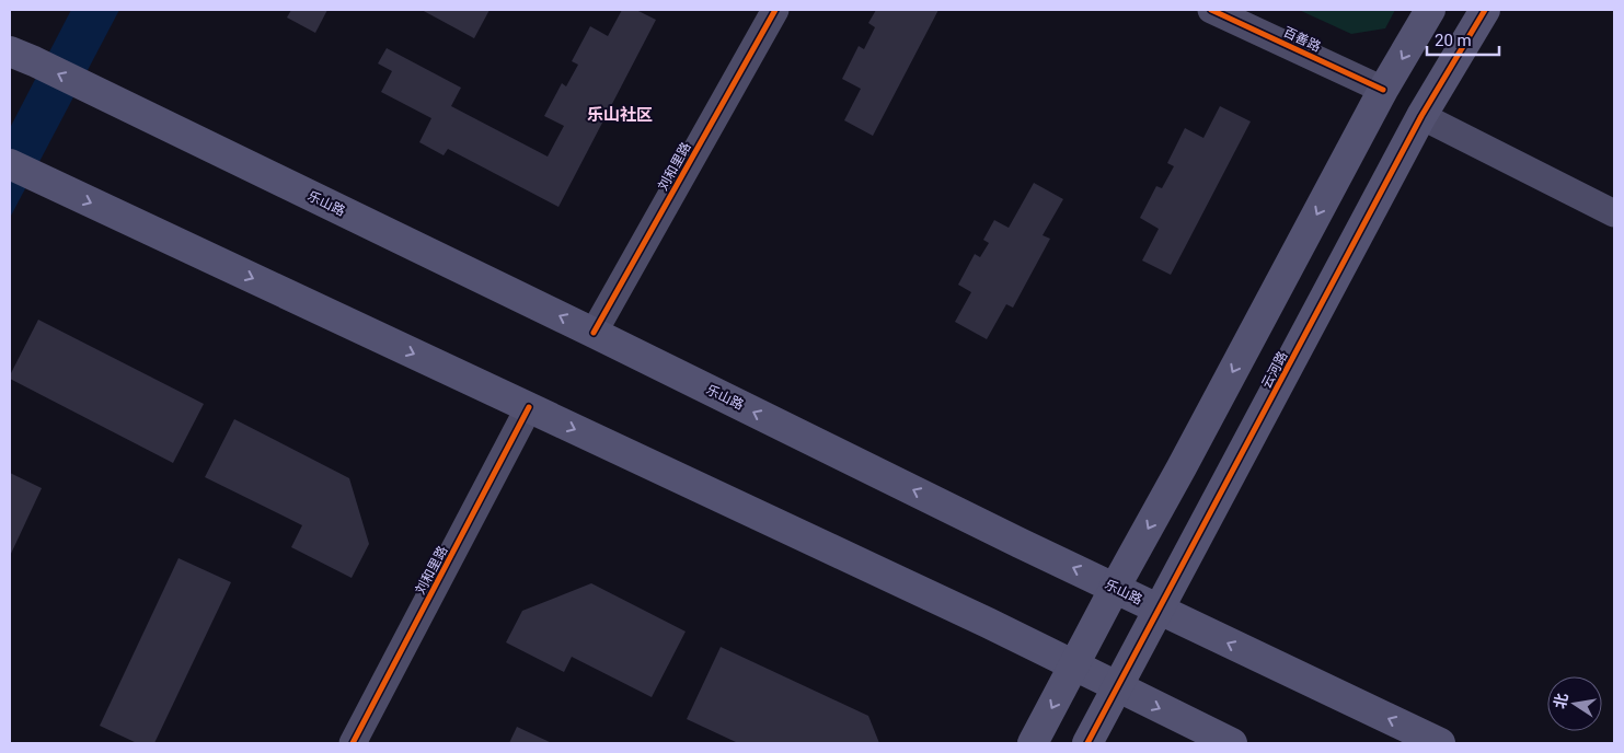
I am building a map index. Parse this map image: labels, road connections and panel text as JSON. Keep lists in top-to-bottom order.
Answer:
{
  "streets": {
    "main road": ["乐山路", "云河路"],
    "street": ["百善路", "刘和里路"]
  },
  "crossings": [
    ["刘和里路", "乐山路"],
    ["乐山路", "云河路"]
  ],
  "districts": ["乐山社区"],
  "scale_bar": "20 m",
  "north": "left"
}
